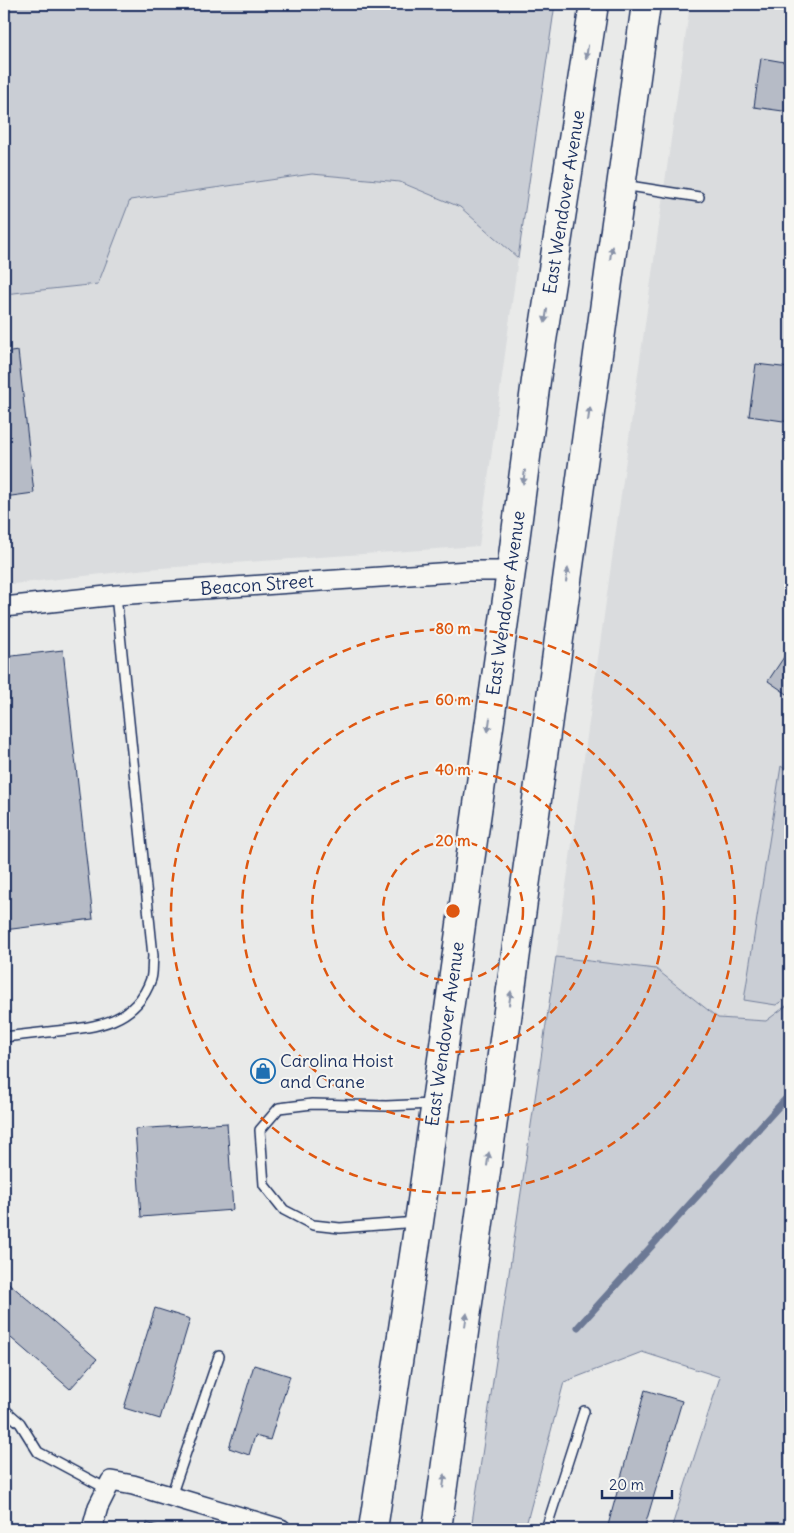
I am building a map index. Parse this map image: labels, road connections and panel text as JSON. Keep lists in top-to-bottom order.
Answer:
{
  "streets": {
    "highway": ["East Wendover Avenue"],
    "street": ["Beacon Street"]
  },
  "crossings": [
    ["East Wendover Avenue", "Beacon Street"]
  ],
  "places": {
    "shop": ["Carolina Hoist and Crane"]
  },
  "scale_bar": "20 m",
  "rings": [
    "80 m",
    "60 m",
    "40 m",
    "20 m"
  ]
}
